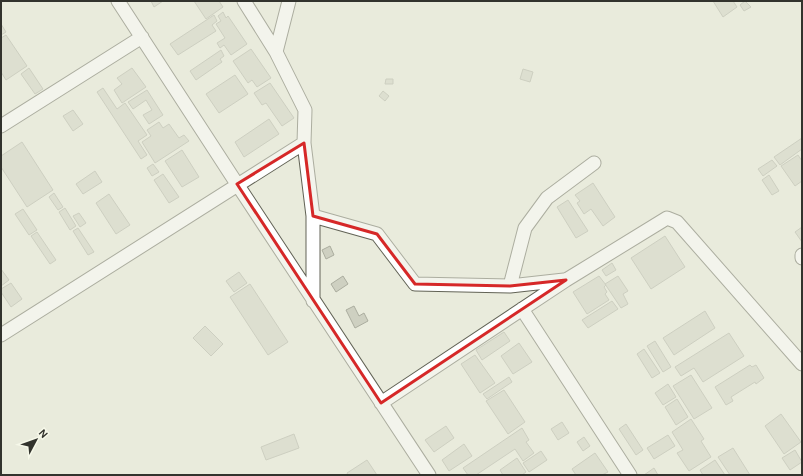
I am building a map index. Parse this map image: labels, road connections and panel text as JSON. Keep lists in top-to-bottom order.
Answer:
{
  "north": "top right"
}
